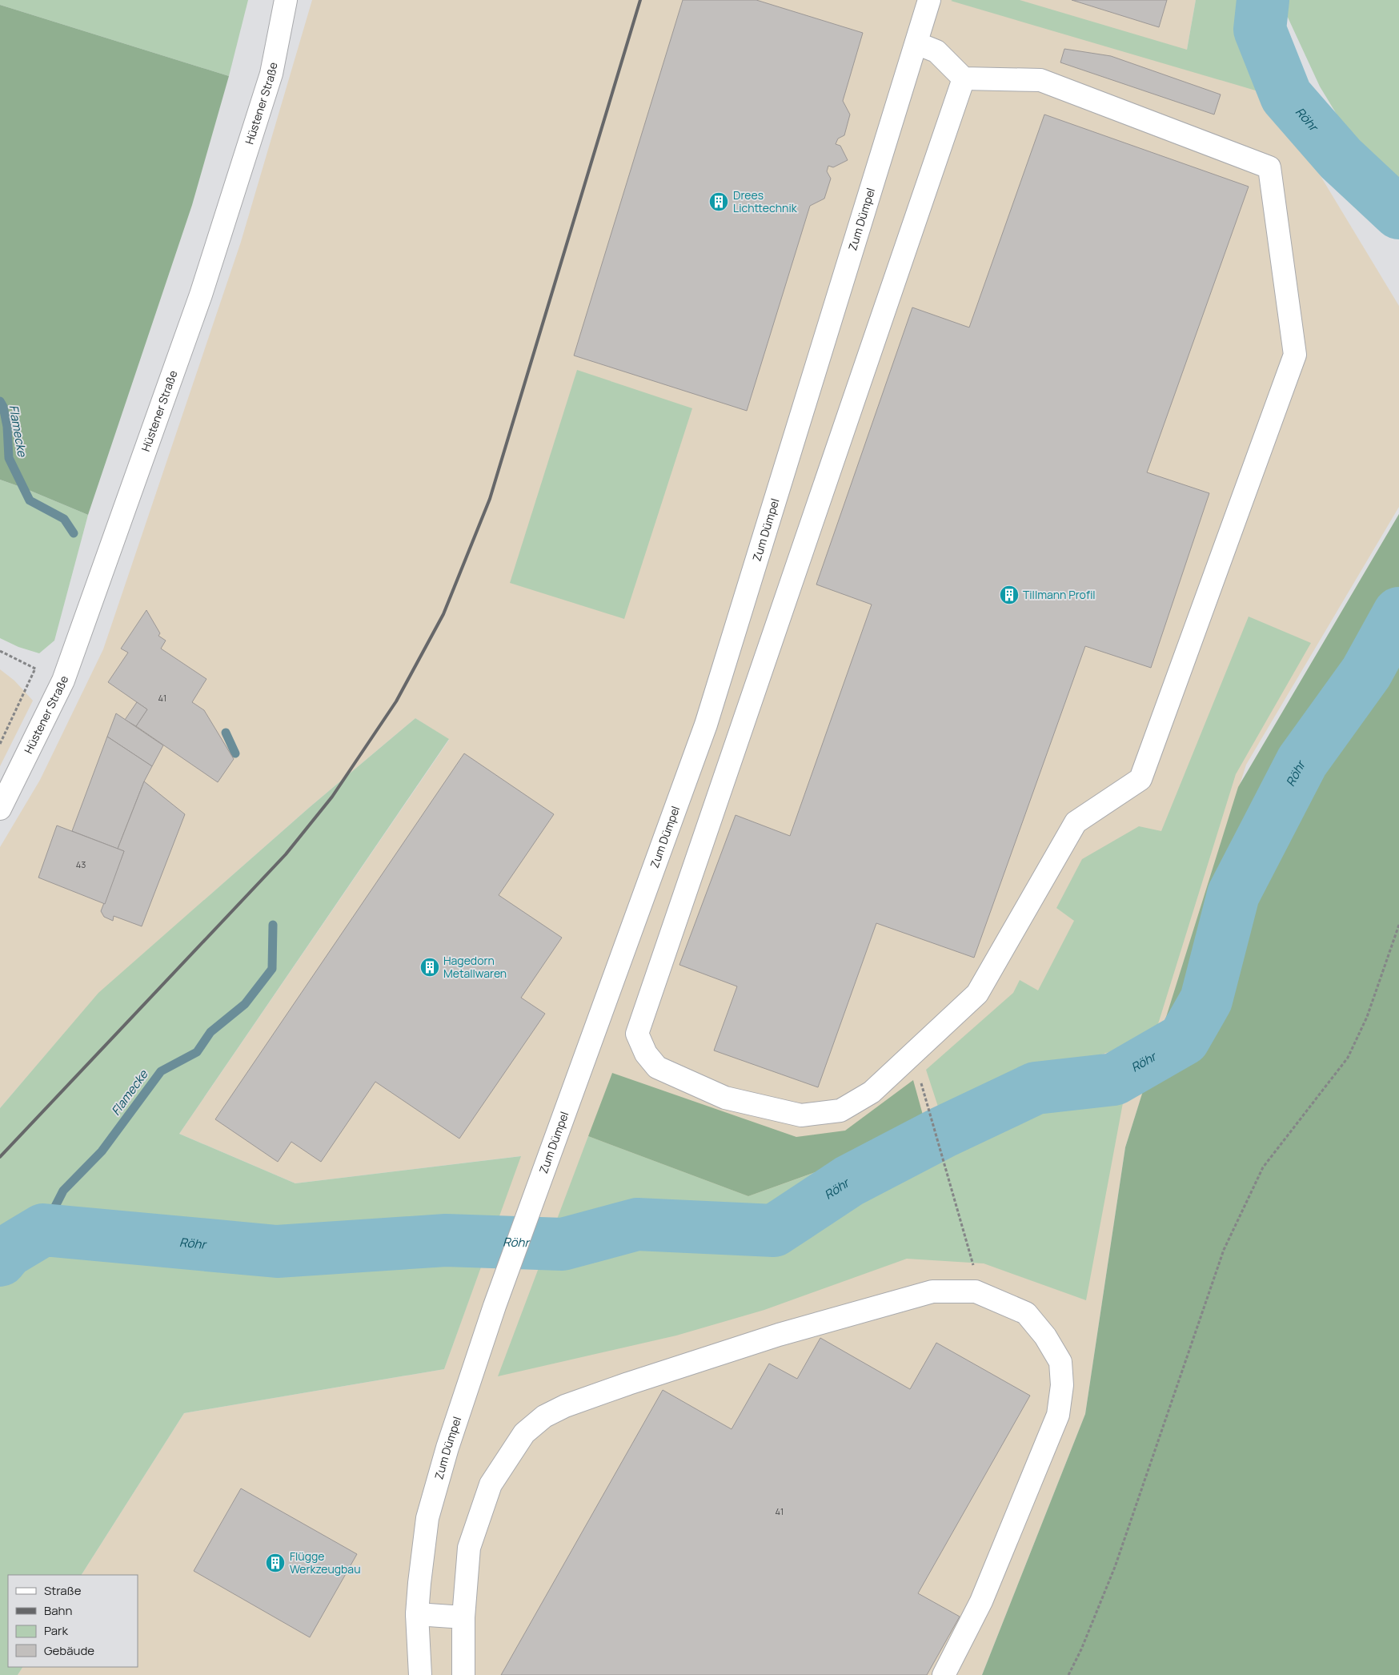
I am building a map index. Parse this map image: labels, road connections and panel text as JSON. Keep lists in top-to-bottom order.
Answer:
{
  "streets": {
    "street": ["Hüstener Straße", "Zum Dümpel"]
  },
  "water": ["Röhr", "Flamecke"],
  "places": {
    "building": [
      "Drees Lichttechnik",
      "Tillmann Profil",
      "Hagedorn Metallwaren",
      "Flügge Werkzeugbau"
    ]
  },
  "house_numbers": ["41", "43", "41"],
  "legend": [
    "Straße",
    "Bahn",
    "Park",
    "Gebäude"
  ]
}
